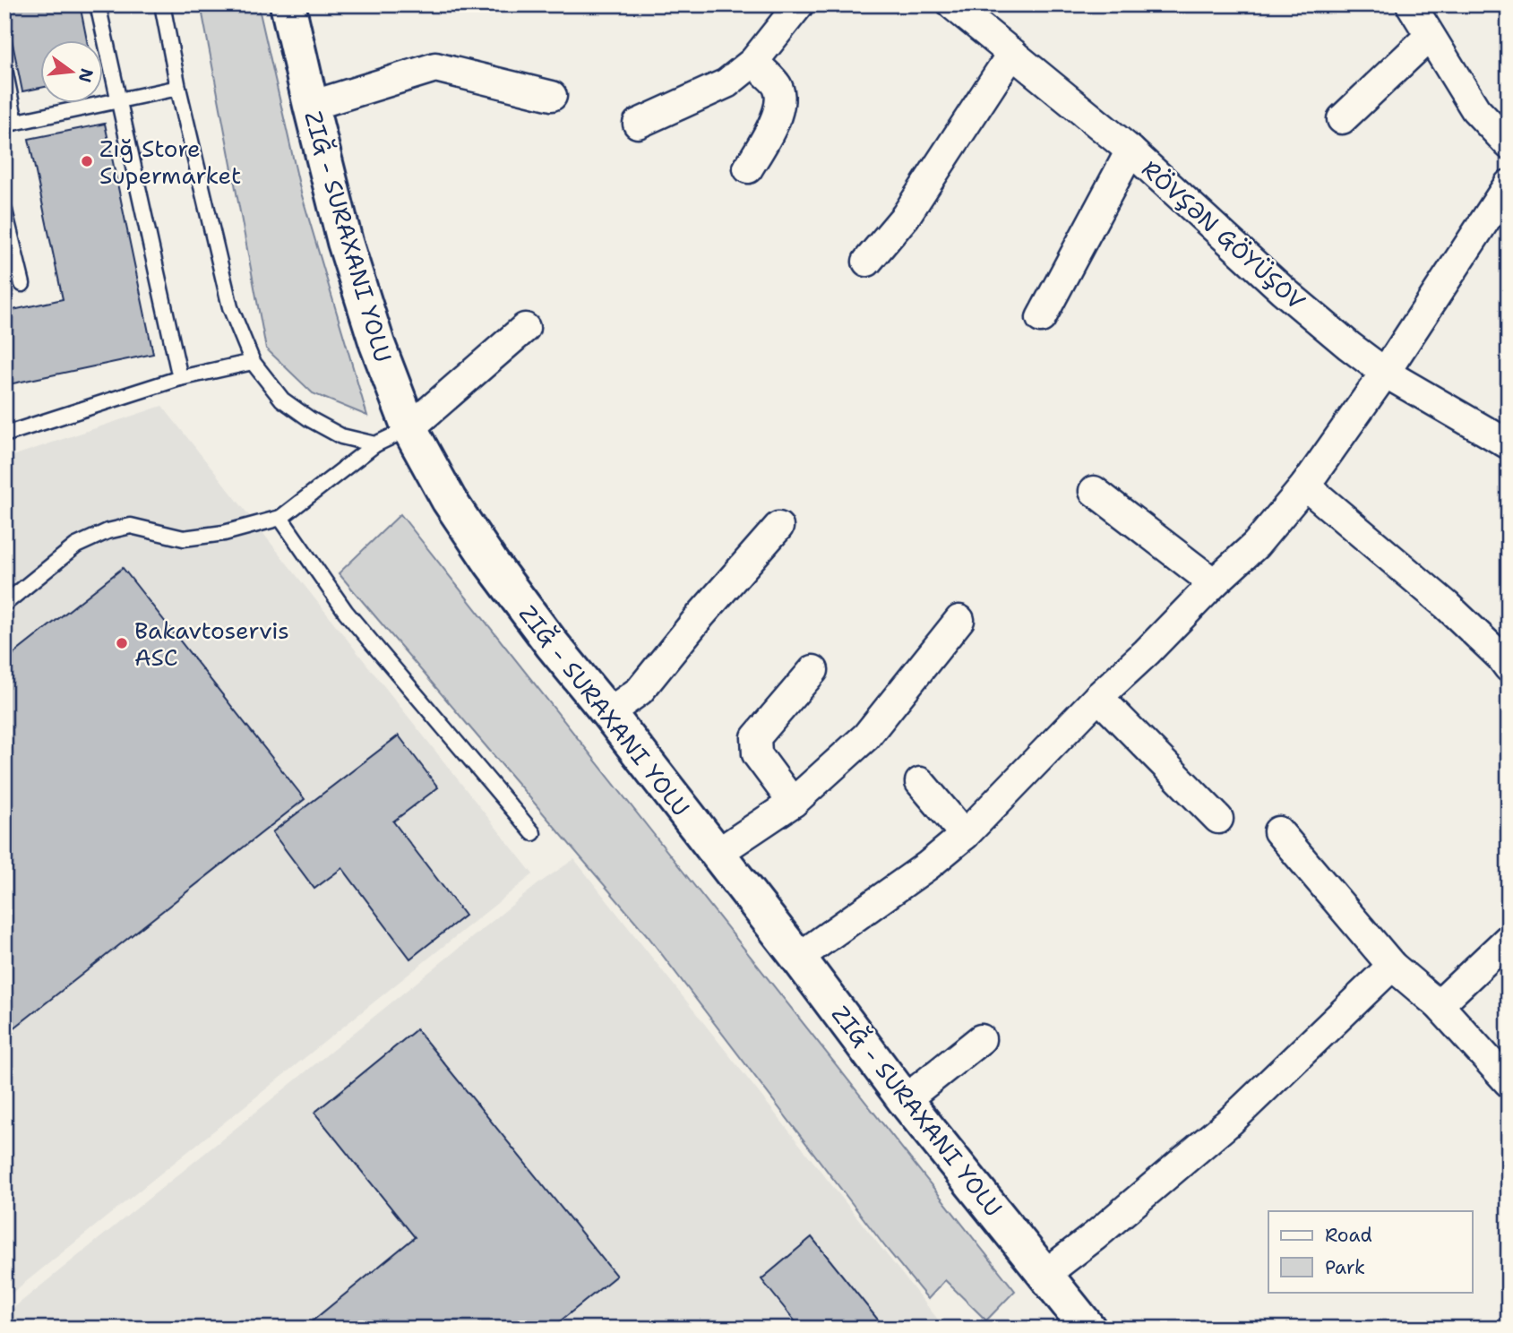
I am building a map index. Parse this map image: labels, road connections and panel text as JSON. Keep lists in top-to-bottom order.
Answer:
{
  "streets": {
    "street": ["RÖVŞƏN GÖYÜŞOV"]
  },
  "places": ["Zığ Store Supermarket", "Bakavtoservis ASC"],
  "legend": ["Road", "Park"],
  "north": "right"
}
